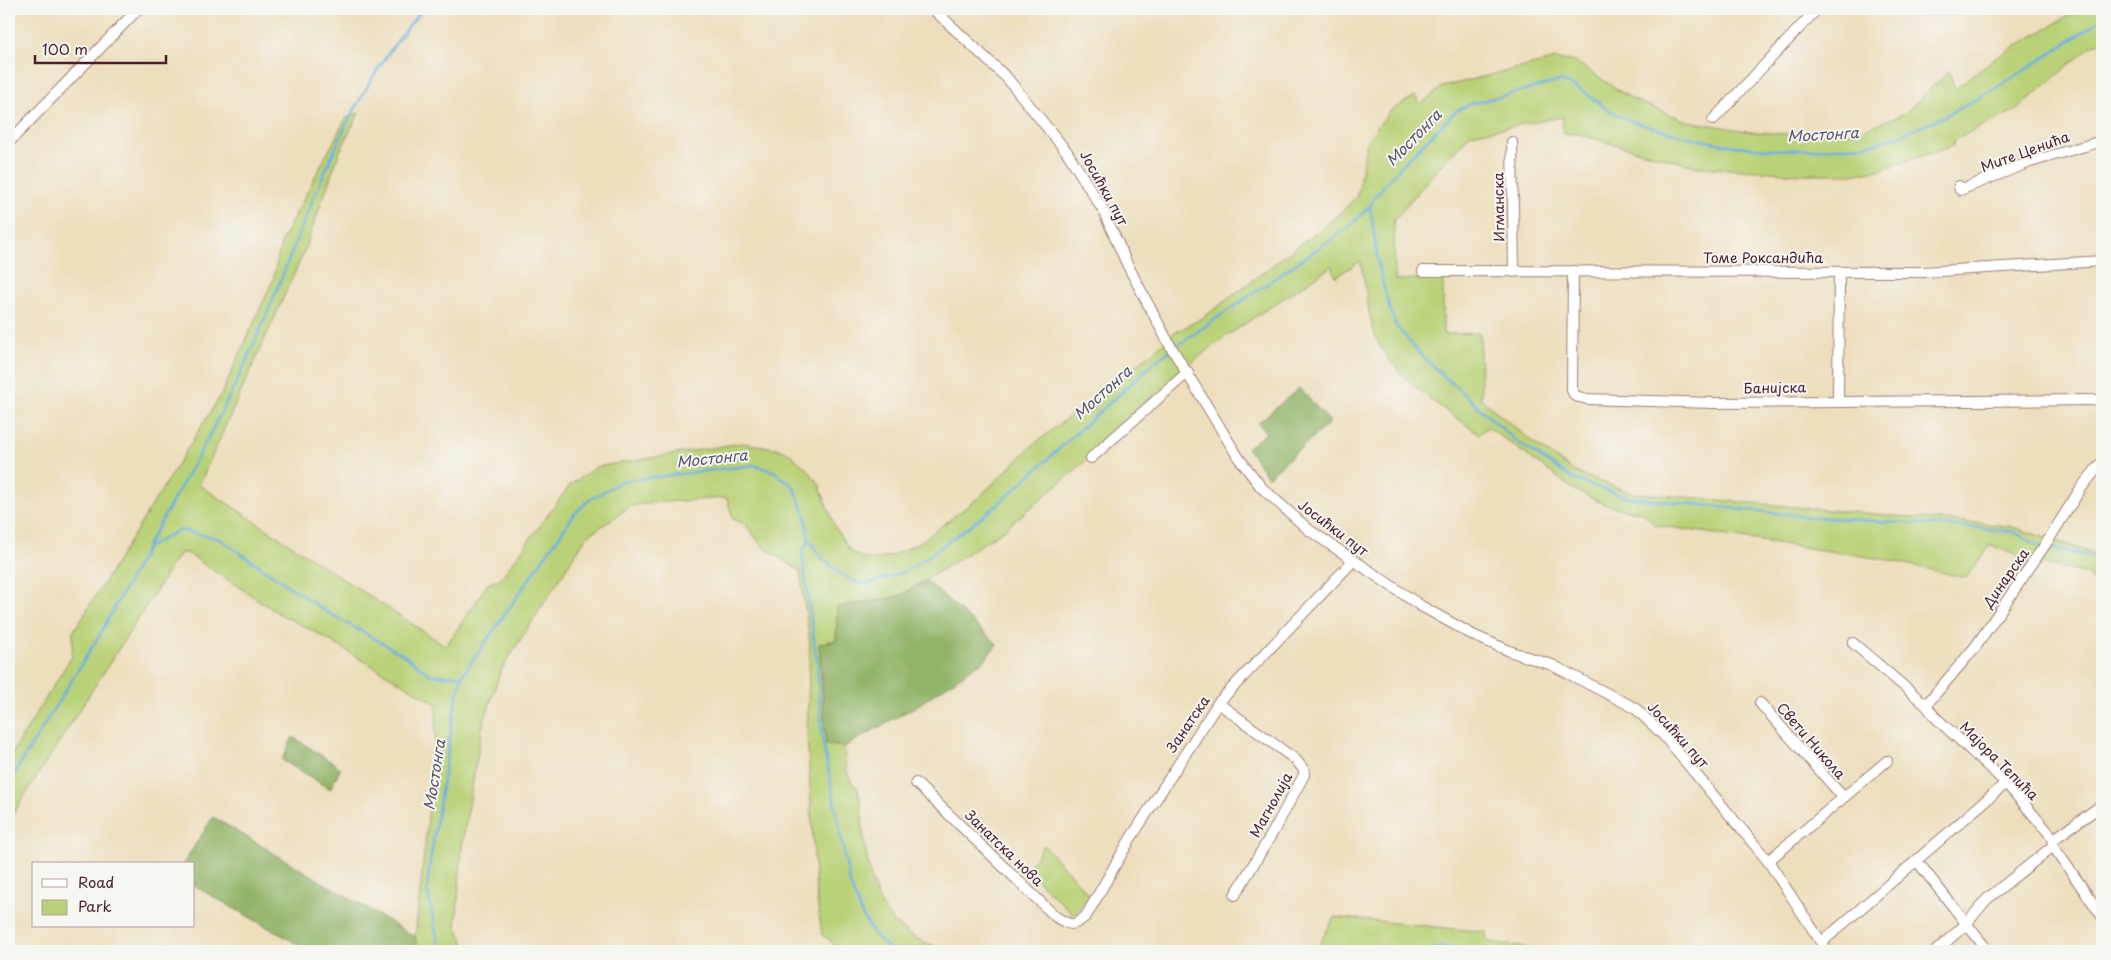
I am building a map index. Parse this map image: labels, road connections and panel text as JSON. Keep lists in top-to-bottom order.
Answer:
{
  "streets": {
    "street": [
      "Мите Ценића",
      "Јосићки пут",
      "Игманска",
      "Томе Роксандића",
      "Банијска",
      "Динарска",
      "Занатска",
      "Свети Никола",
      "Мајора Тепића",
      "Магнолија",
      "Занатска нова"
    ]
  },
  "crossings": [
    ["Јосићки пут", "Занатска"],
    ["Игманска", "Томе Роксандића"],
    ["Томе Роксандића", "Банијска"],
    ["Динарска", "Мајора Тепића"],
    ["Занатска", "Магнолија"],
    ["Занатска", "Занатска нова"]
  ],
  "water": ["Мостонга"],
  "legend": ["Road", "Park"],
  "scale_bar": "100 m"
}
